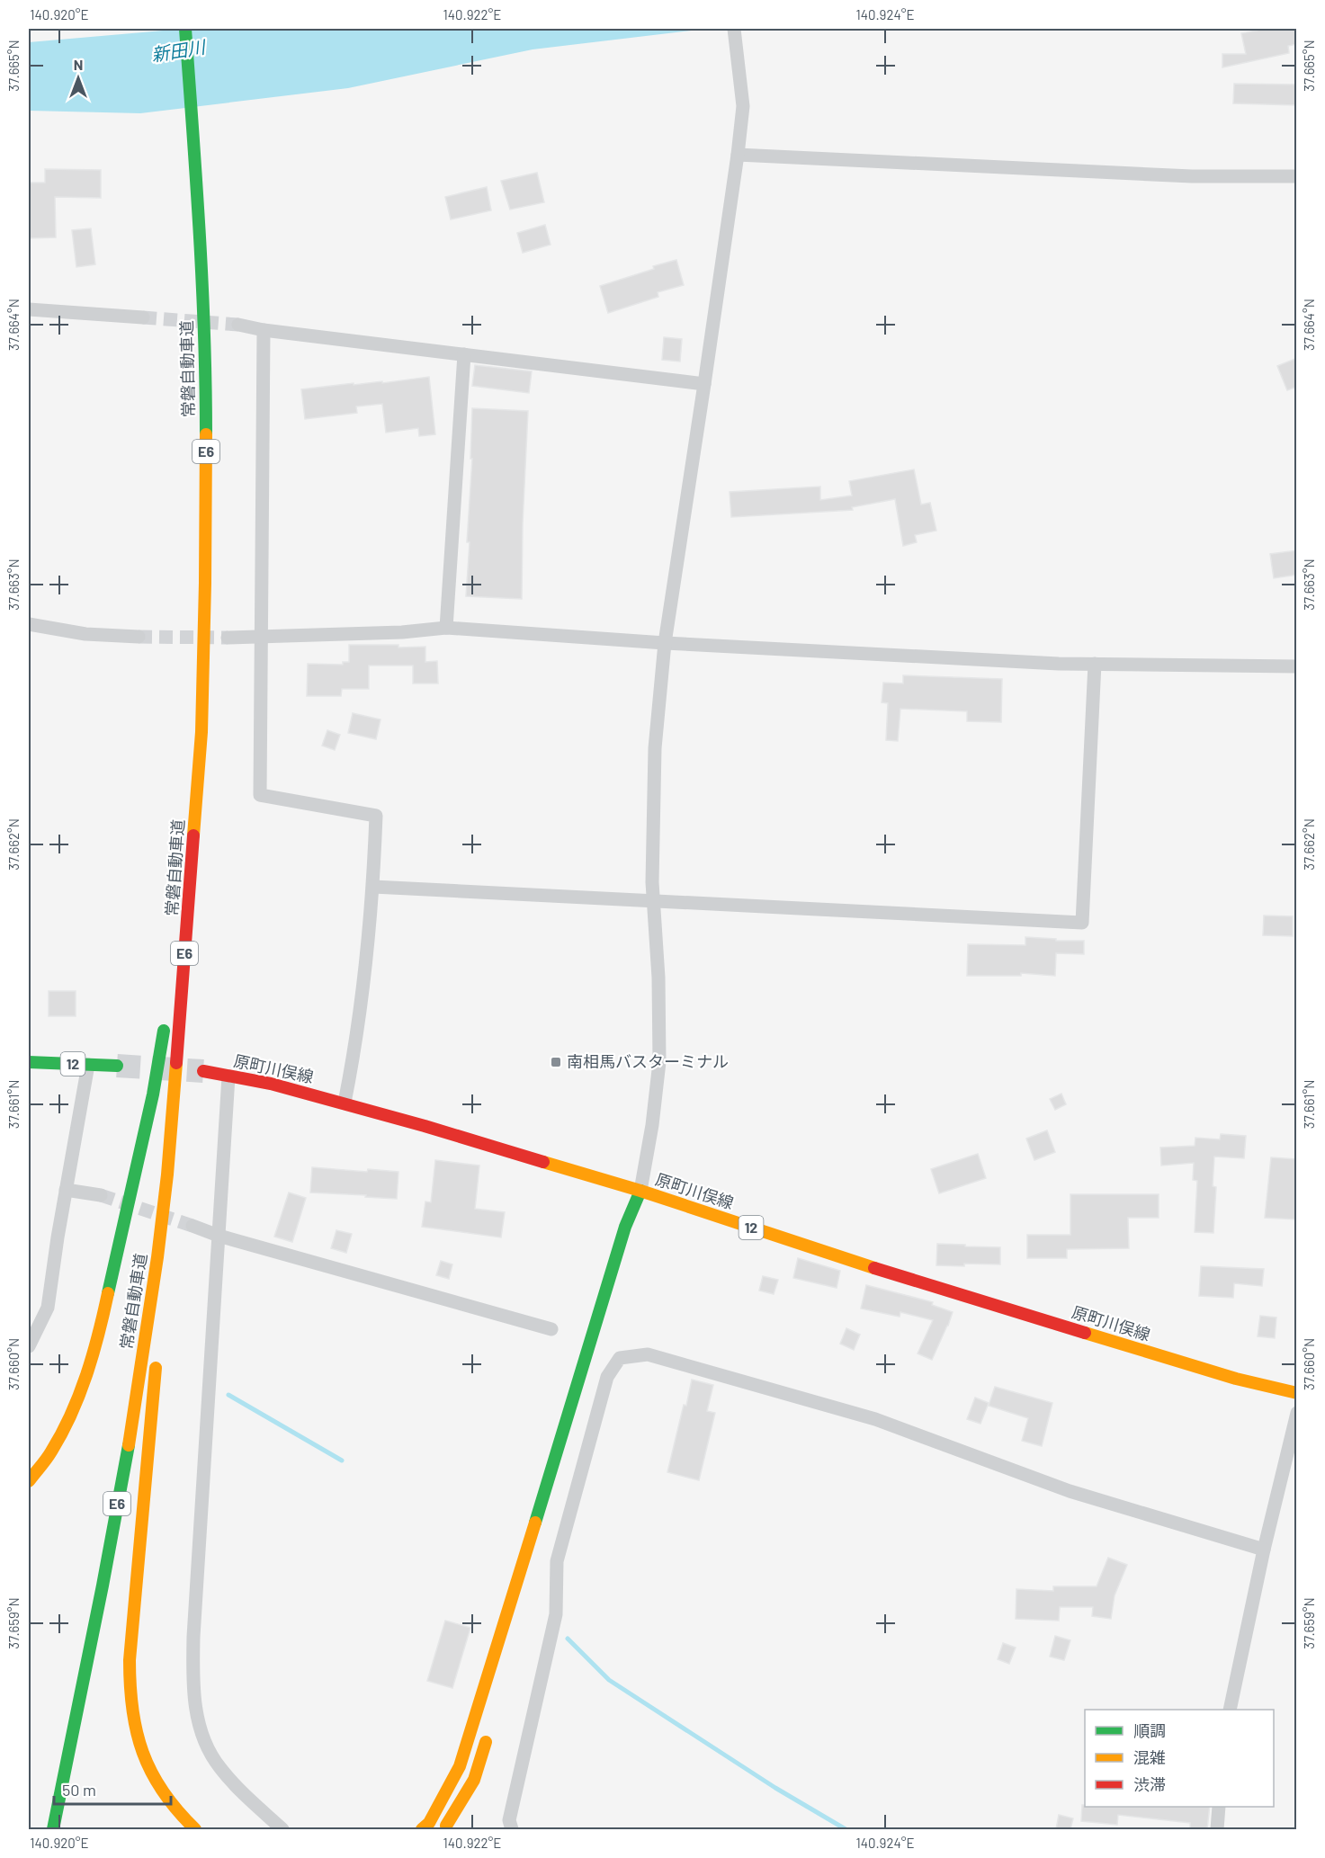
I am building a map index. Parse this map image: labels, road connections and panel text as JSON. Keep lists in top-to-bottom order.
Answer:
{
  "streets": {
    "main road": [
      "常磐自動車道",
      "E6",
      "12",
      "原町川俣線"
    ]
  },
  "water": ["新田川"],
  "places": {
    "transit": ["南相馬バスターミナル"]
  },
  "legend": ["順調", "混雑", "渋滞"],
  "scale_bar": "50 m",
  "north": "top",
  "coordinates": [
    "140.920°E",
    "140.922°E",
    "140.924°E",
    "37.665°N",
    "37.664°N",
    "37.663°N",
    "37.662°N",
    "37.661°N",
    "37.660°N",
    "37.659°N"
  ]
}
